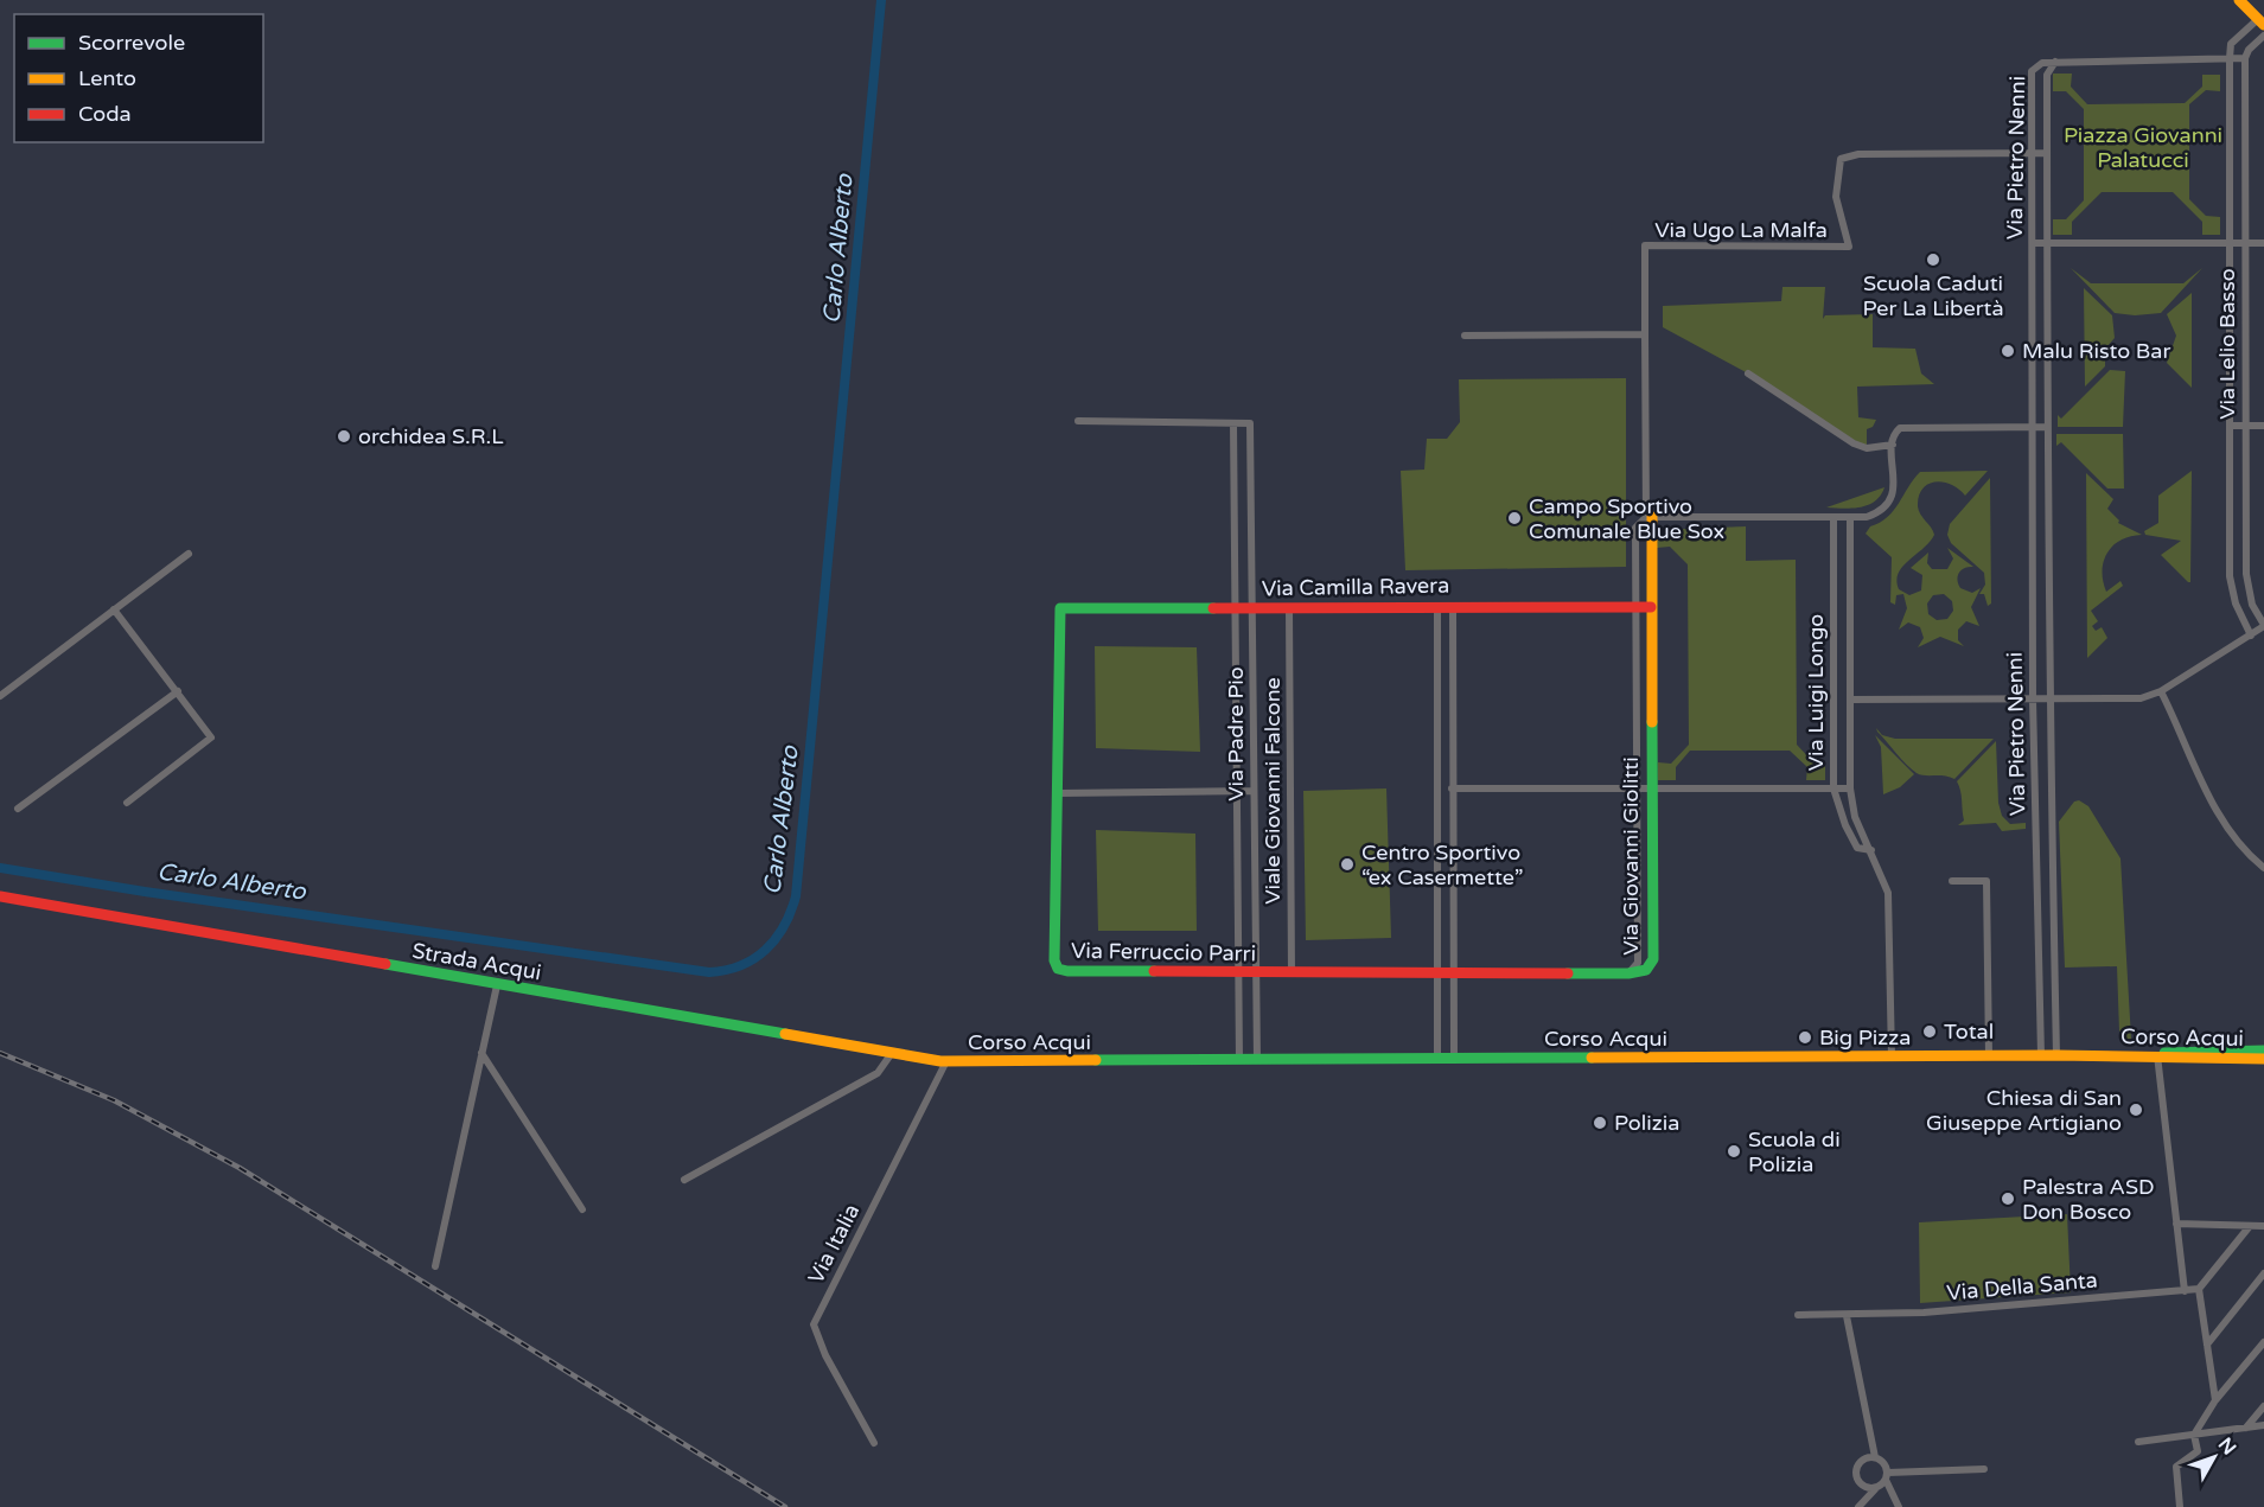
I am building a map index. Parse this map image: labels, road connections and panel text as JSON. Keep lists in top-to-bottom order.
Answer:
{
  "streets": {
    "street": [
      "Via Pietro Nenni",
      "Via Ugo La Malfa",
      "Via Lelio Basso",
      "Via Camilla Ravera",
      "Via Luigi Longo",
      "Via Padre Pio",
      "Viale Giovanni Falcone",
      "Via Giovanni Giolitti",
      "Via Ferruccio Parri",
      "Strada Acqui",
      "Corso Acqui",
      "Via Italia",
      "Via Della Santa"
    ]
  },
  "crossings": [
    ["Via Pietro Nenni", "Via Ugo La Malfa"],
    ["Via Pietro Nenni", "Corso Acqui"],
    ["Via Ugo La Malfa", "Via Giovanni Giolitti"],
    ["Via Camilla Ravera", "Via Padre Pio"],
    ["Via Camilla Ravera", "Viale Giovanni Falcone"],
    ["Via Camilla Ravera", "Via Giovanni Giolitti"],
    ["Via Camilla Ravera", "Via Ferruccio Parri"],
    ["Via Luigi Longo", "Corso Acqui"],
    ["Via Padre Pio", "Via Ferruccio Parri"],
    ["Via Padre Pio", "Corso Acqui"],
    ["Viale Giovanni Falcone", "Via Ferruccio Parri"],
    ["Via Giovanni Giolitti", "Via Ferruccio Parri"],
    ["Strada Acqui", "Corso Acqui"],
    ["Strada Acqui", "Via Italia"],
    ["Corso Acqui", "Via Italia"]
  ],
  "water": ["Carlo Alberto"],
  "parks": ["Piazza Giovanni Palatucci"],
  "places": [
    "Scuola Caduti Per La Libertà",
    "Malu Risto Bar",
    "orchidea S.R.L",
    "Campo Sportivo Comunale Blue Sox",
    "Centro Sportivo “ex Casermette”",
    "Total",
    "Big Pizza",
    "Chiesa di San Giuseppe Artigiano",
    "Polizia",
    "Scuola di Polizia",
    "Palestra ASD Don Bosco"
  ],
  "legend": ["Scorrevole", "Lento", "Coda"],
  "north": "top right"
}
